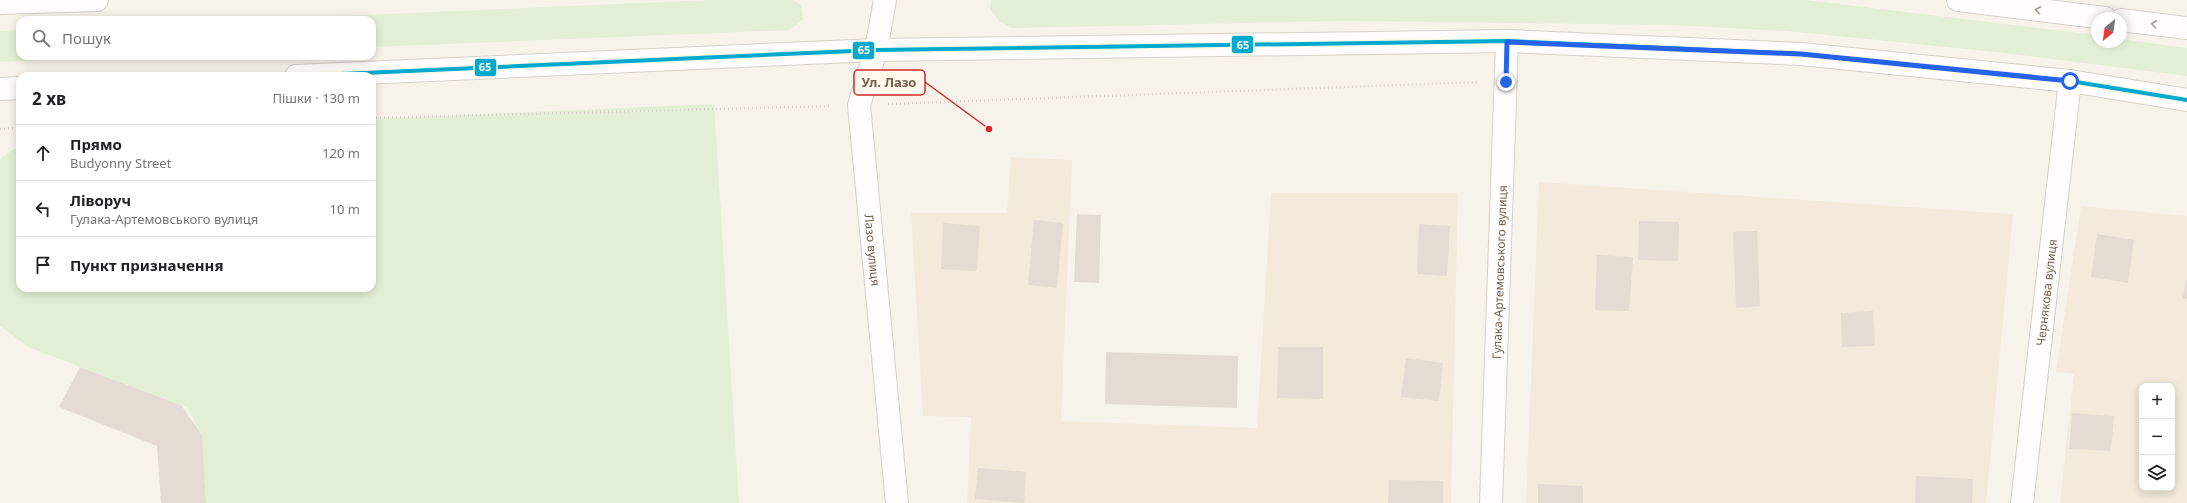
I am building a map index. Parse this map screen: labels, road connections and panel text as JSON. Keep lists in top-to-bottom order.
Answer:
{
  "streets": {
    "main road": ["Лазо вулиця", "Гулака-Артемовського вулиця", "Чернякова вулиця"]
  },
  "places": ["Ул. Лазо"],
  "lines": ["transit line 65"],
  "north": "bottom left",
  "page": {
    "search": "Пошук",
    "heading": ["2 хв", "Пішки · 130 m"],
    "list": [
      ["Прямо", "Budyonny Street", "120 m"],
      ["Ліворуч", "Гулака-Артемовського вулиця", "10 m"],
      "Пункт призначення"
    ],
    "map_buttons": ["+", "−"]
  }
}
